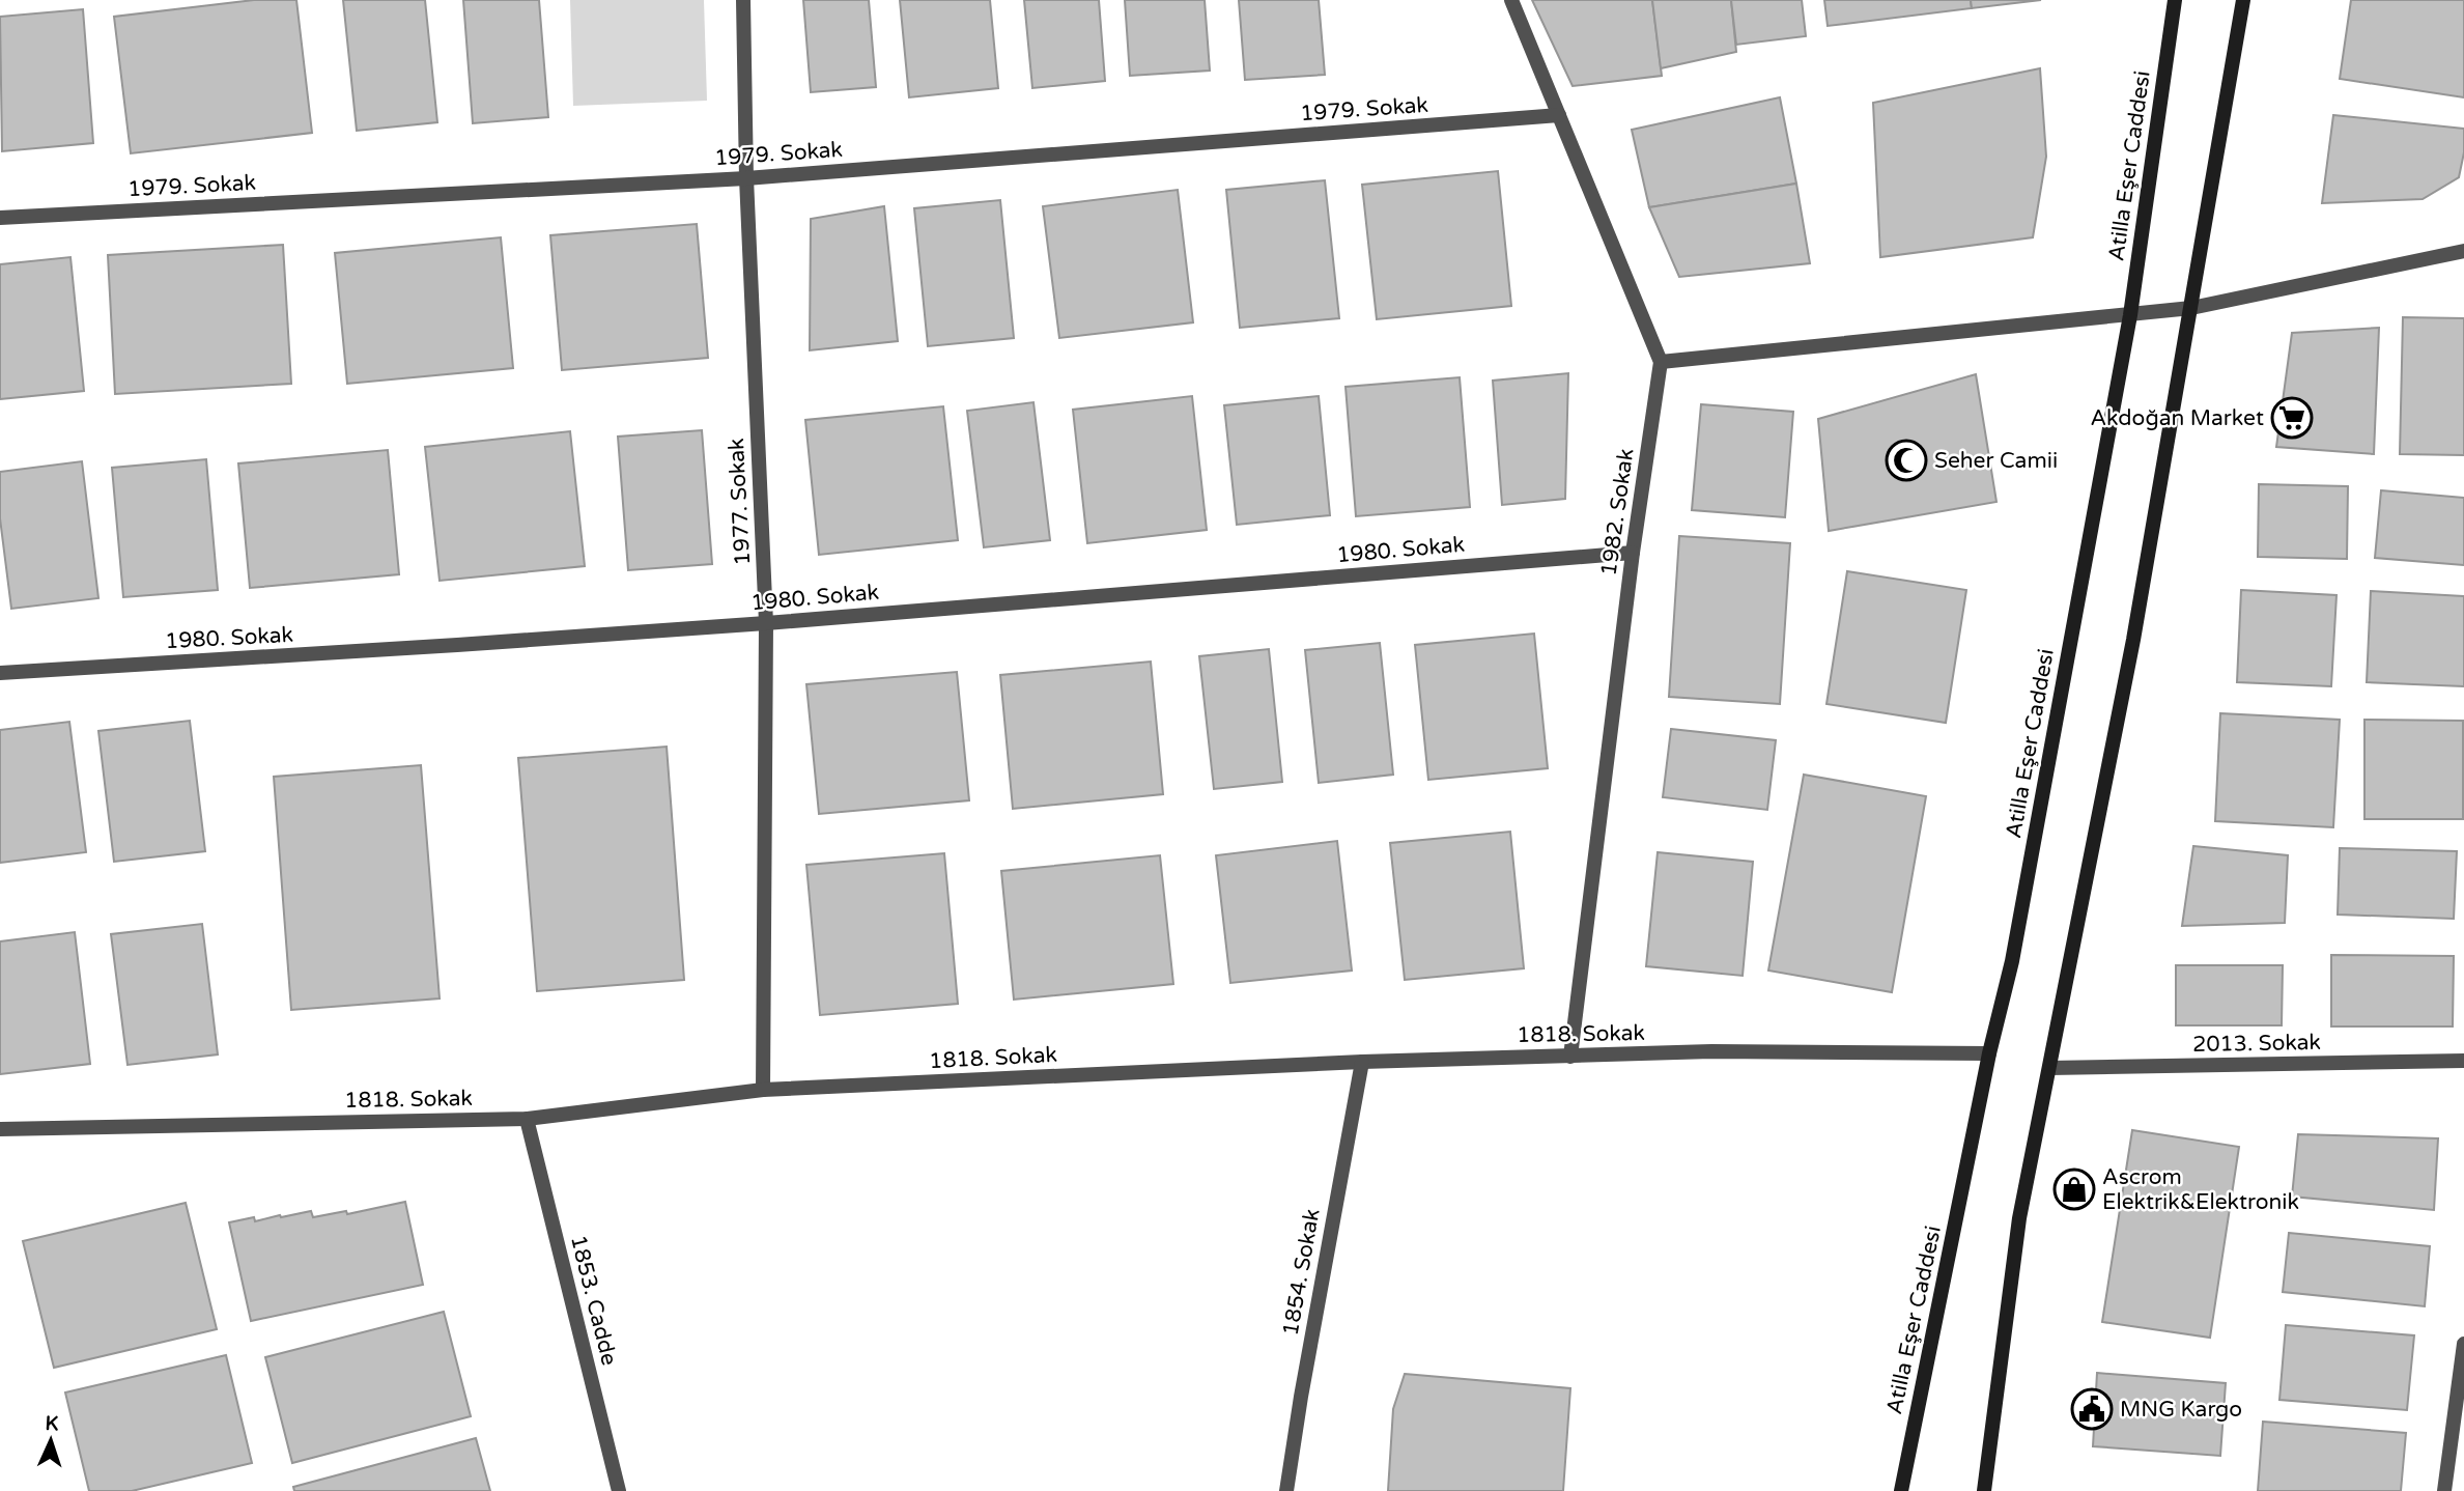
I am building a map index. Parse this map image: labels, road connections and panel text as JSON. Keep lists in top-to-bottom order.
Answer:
{
  "streets": {
    "main road": ["Atilla Eşer Caddesi"],
    "street": [
      "1979. Sokak",
      "1977. Sokak",
      "1982. Sokak",
      "1980. Sokak",
      "1818. Sokak",
      "2013. Sokak",
      "1854. Sokak",
      "1853. Cadde"
    ]
  },
  "crossings": [
    ["1979. Sokak", "1977. Sokak"],
    ["Atilla Eşer Caddesi", "1818. Sokak"],
    ["1977. Sokak", "1980. Sokak"],
    ["1977. Sokak", "1818. Sokak"],
    ["1982. Sokak", "1980. Sokak"],
    ["1982. Sokak", "1818. Sokak"],
    ["1818. Sokak", "1854. Sokak"],
    ["1818. Sokak", "1853. Cadde"]
  ],
  "places": {
    "supermarket": ["Akdoğan Market"],
    "mosque": ["Seher Camii"],
    "shop": ["Ascrom Elektrik&Elektronik"],
    "public building": ["MNG Kargo"]
  },
  "north": "top"
}
